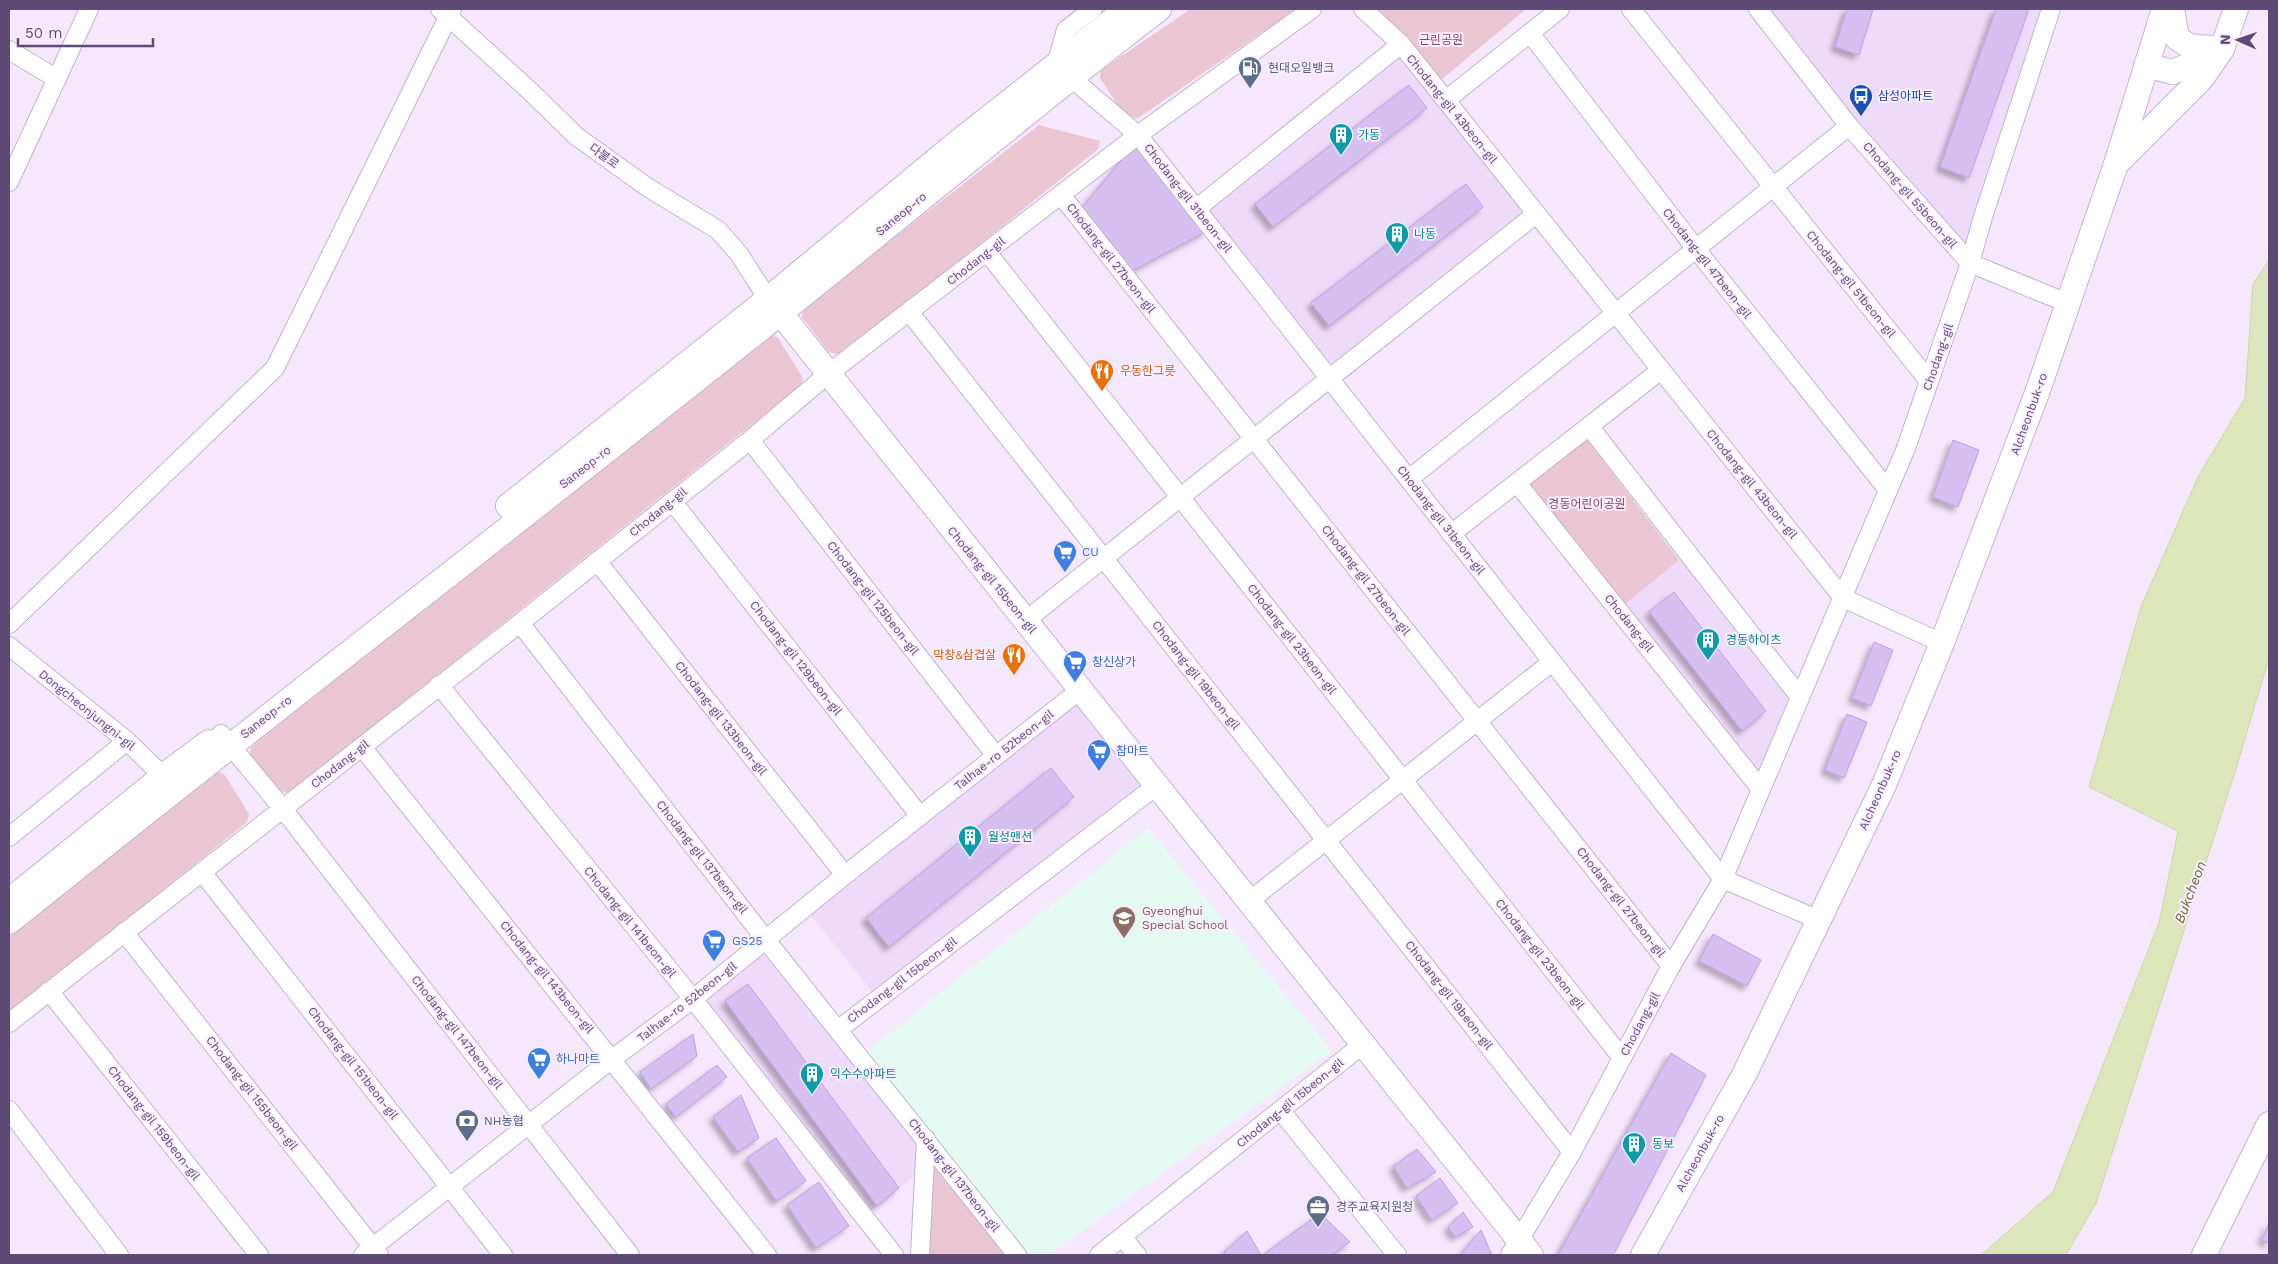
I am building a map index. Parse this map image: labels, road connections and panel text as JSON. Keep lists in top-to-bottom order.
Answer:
{
  "streets": {
    "street": [
      "Chodang-gil 43beon-gil",
      "다불로",
      "Chodang-gil 55beon-gil",
      "Chodang-gil 31beon-gil",
      "Saneop-ro",
      "Chodang-gil 27beon-gil",
      "Chodang-gil",
      "Chodang-gil 47beon-gil",
      "Chodang-gil 51beon-gil",
      "Alcheonbuk-ro",
      "Chodang-gil 15beon-gil",
      "Chodang-gil 125beon-gil",
      "Chodang-gil 23beon-gil",
      "Chodang-gil 129beon-gil",
      "Chodang-gil 19beon-gil",
      "Dongcheonjungni-gil",
      "Chodang-gil 133beon-gil",
      "Talhae-ro 52beon-gil",
      "Chodang-gil 137beon-gil",
      "Chodang-gil 141beon-gil",
      "Chodang-gil 143beon-gil",
      "Chodang-gil 147beon-gil",
      "Chodang-gil 151beon-gil",
      "Chodang-gil 155beon-gil",
      "Chodang-gil 159beon-gil"
    ]
  },
  "crossings": [
    ["Chodang-gil 43beon-gil", "Chodang-gil"],
    ["다불로", "Saneop-ro"],
    ["다불로", "Chodang-gil 15beon-gil"],
    ["Chodang-gil 55beon-gil", "Chodang-gil"],
    ["Chodang-gil 31beon-gil", "Saneop-ro"],
    ["Chodang-gil 31beon-gil", "Chodang-gil"],
    ["Saneop-ro", "Chodang-gil 15beon-gil"],
    ["Saneop-ro", "Dongcheonjungni-gil"],
    ["Saneop-ro", "Chodang-gil 147beon-gil"],
    ["Chodang-gil 27beon-gil", "Chodang-gil"],
    ["Chodang-gil", "Chodang-gil 47beon-gil"],
    ["Chodang-gil", "Chodang-gil 51beon-gil"],
    ["Chodang-gil", "Chodang-gil 15beon-gil"],
    ["Chodang-gil", "Chodang-gil 125beon-gil"],
    ["Chodang-gil", "Chodang-gil 23beon-gil"],
    ["Chodang-gil", "Chodang-gil 129beon-gil"],
    ["Chodang-gil", "Chodang-gil 19beon-gil"],
    ["Chodang-gil", "Chodang-gil 133beon-gil"],
    ["Chodang-gil", "Chodang-gil 137beon-gil"],
    ["Chodang-gil", "Chodang-gil 141beon-gil"],
    ["Chodang-gil", "Chodang-gil 143beon-gil"],
    ["Chodang-gil", "Chodang-gil 147beon-gil"],
    ["Chodang-gil", "Chodang-gil 151beon-gil"],
    ["Chodang-gil", "Chodang-gil 155beon-gil"],
    ["Chodang-gil", "Chodang-gil 159beon-gil"],
    ["Chodang-gil 15beon-gil", "Talhae-ro 52beon-gil"],
    ["Chodang-gil 15beon-gil", "Chodang-gil 137beon-gil"],
    ["Chodang-gil 125beon-gil", "Talhae-ro 52beon-gil"],
    ["Chodang-gil 129beon-gil", "Talhae-ro 52beon-gil"],
    ["Chodang-gil 133beon-gil", "Talhae-ro 52beon-gil"],
    ["Talhae-ro 52beon-gil", "Chodang-gil 137beon-gil"],
    ["Talhae-ro 52beon-gil", "Chodang-gil 141beon-gil"],
    ["Talhae-ro 52beon-gil", "Chodang-gil 143beon-gil"],
    ["Talhae-ro 52beon-gil", "Chodang-gil 147beon-gil"],
    ["Talhae-ro 52beon-gil", "Chodang-gil 151beon-gil"],
    ["Talhae-ro 52beon-gil", "Chodang-gil 155beon-gil"]
  ],
  "water": ["Bukcheon"],
  "parks": ["근린공원", "경동어린이공원"],
  "places": {
    "fuel station": ["현대오일뱅크"],
    "bus stop": ["삼성아파트"],
    "building": [
      "가동",
      "나동",
      "경동하이츠",
      "월성맨션",
      "익수수아파트",
      "동보"
    ],
    "restaurant": ["우동한그릇", "막창&삼겹살"],
    "supermarket": [
      "CU",
      "창신상가",
      "참마트",
      "GS25",
      "하나마트"
    ],
    "school or university": ["Gyeonghui Special School"],
    "bank": ["NH농협"],
    "office": ["경주교육지원청"]
  },
  "scale_bar": "50 m",
  "north": "left"
}
